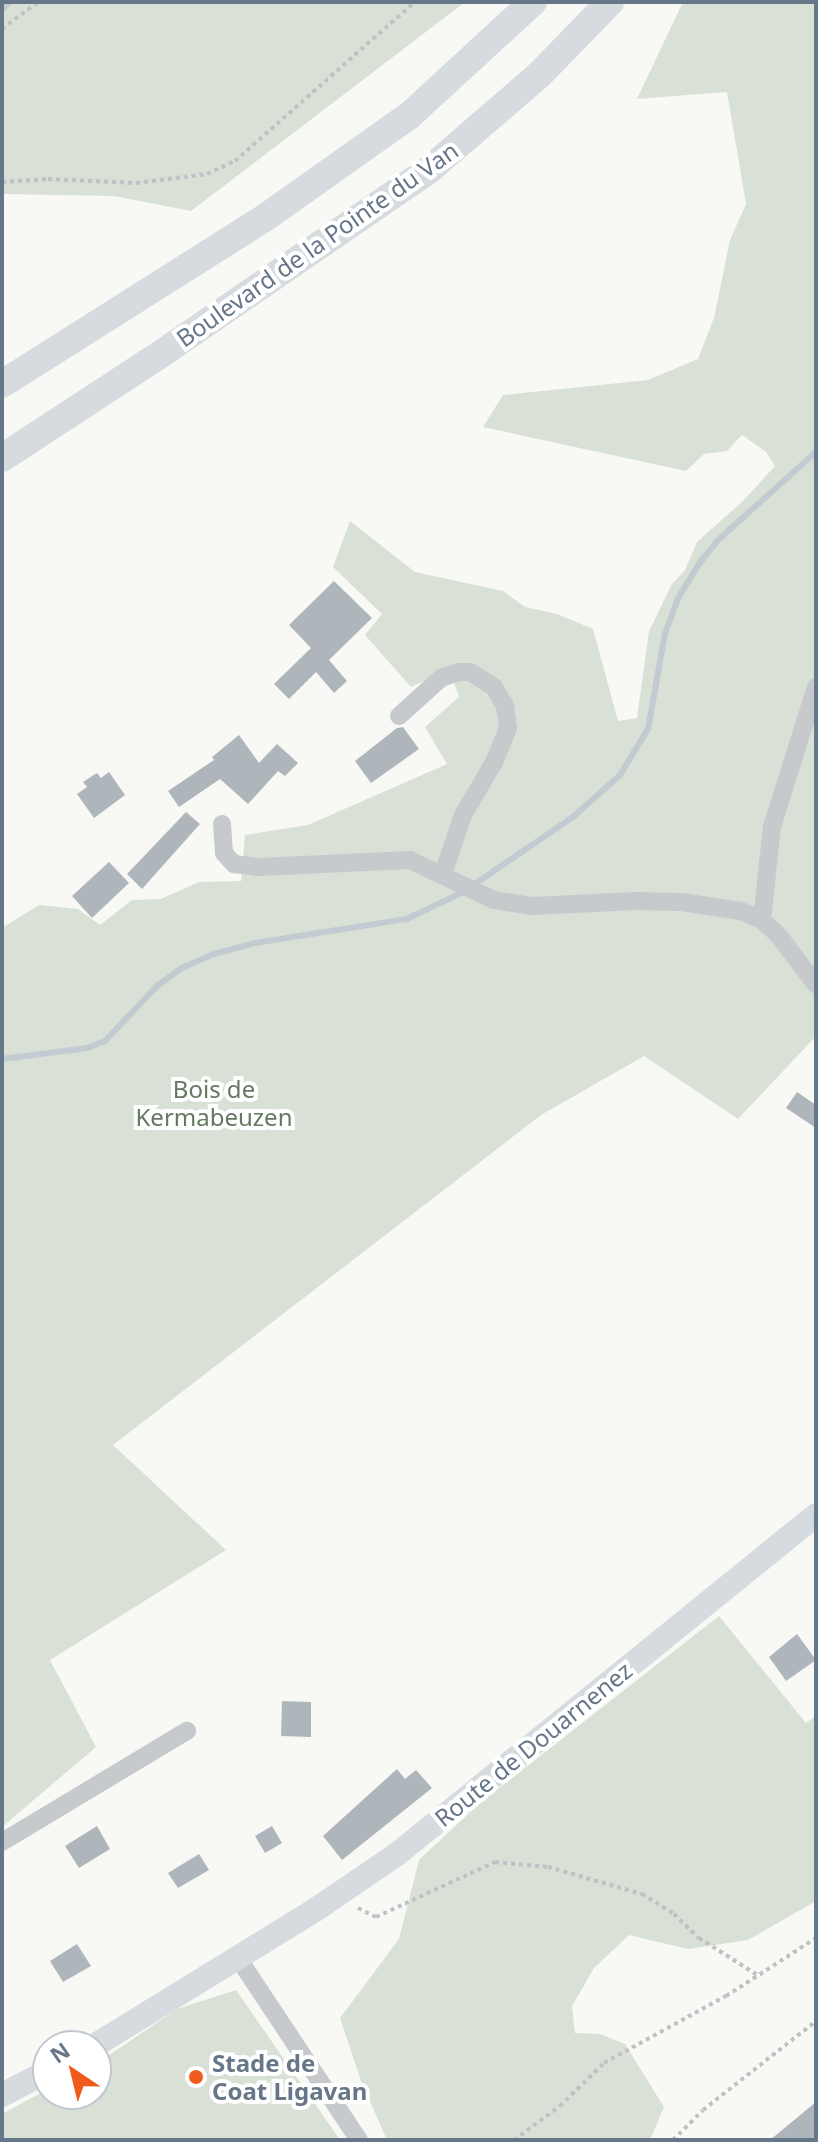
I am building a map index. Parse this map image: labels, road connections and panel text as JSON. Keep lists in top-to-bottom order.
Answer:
{
  "streets": {
    "highway": ["Boulevard de la Pointe du Van"],
    "main road": ["Route de Douarnenez"]
  },
  "parks": ["Bois de Kermabeuzen"],
  "places": ["Stade de Coat Ligavan"],
  "north": "top left"
}
